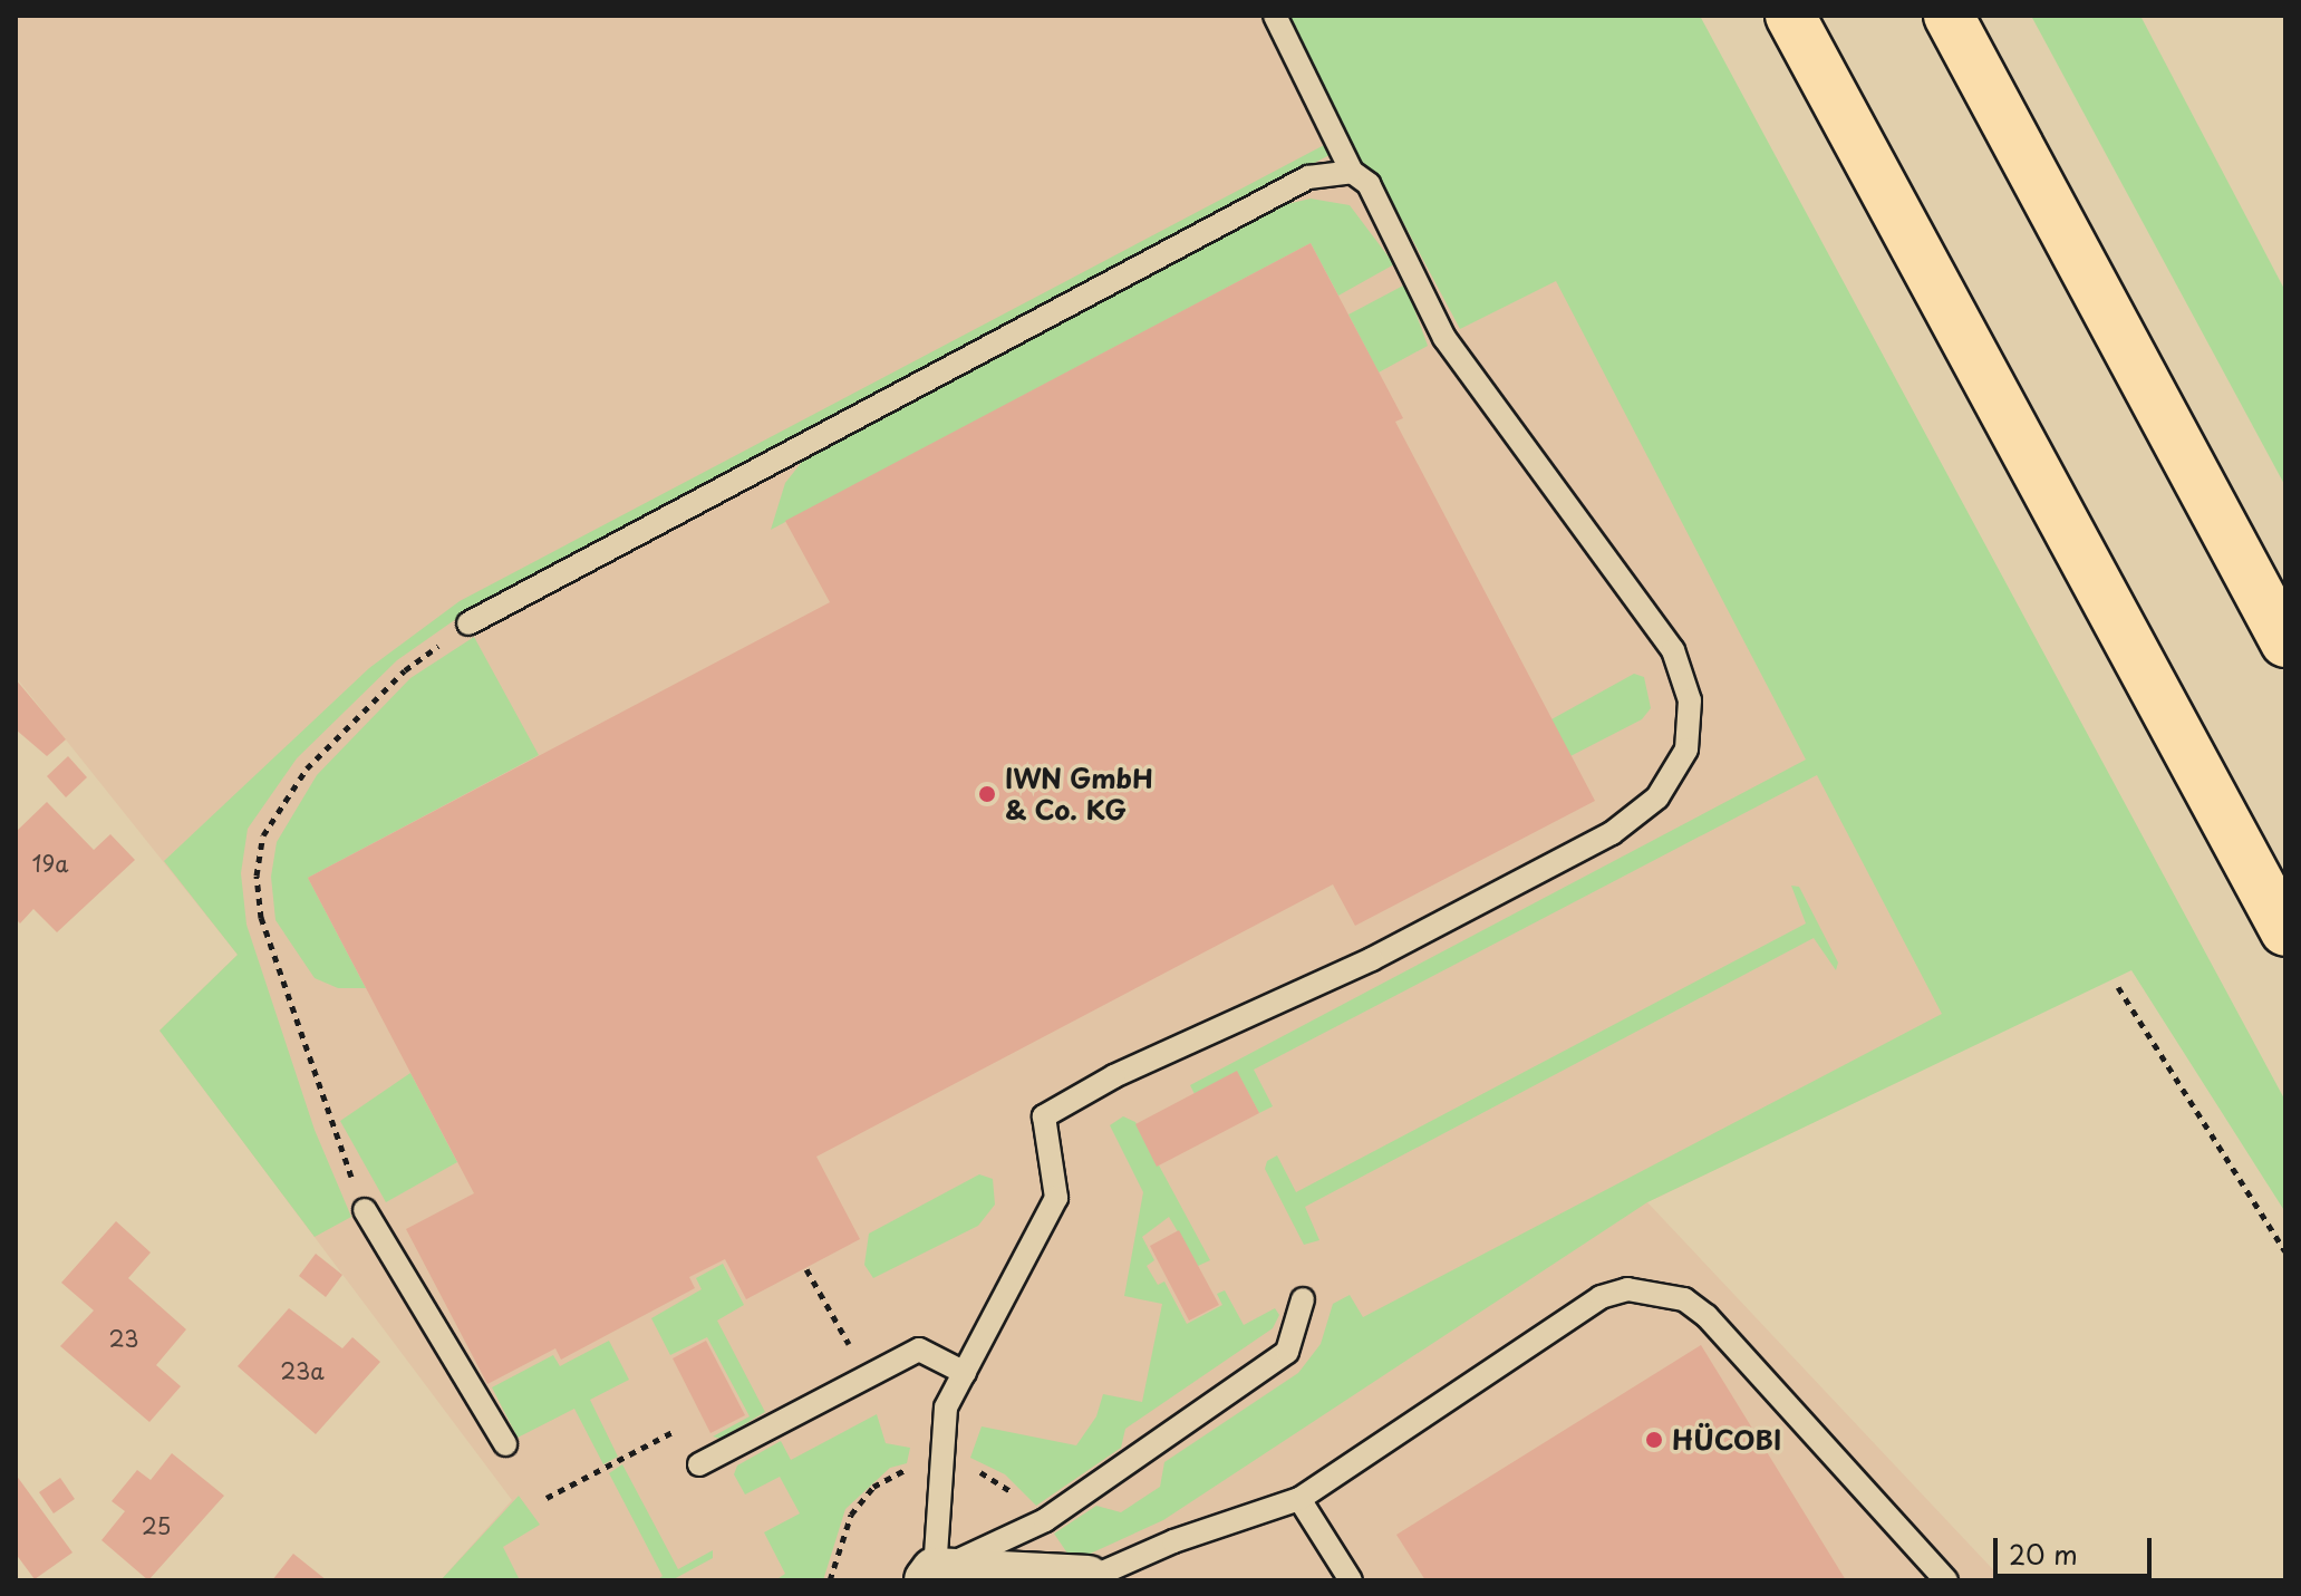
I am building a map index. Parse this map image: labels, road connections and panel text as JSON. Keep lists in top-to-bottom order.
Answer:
{
  "places": ["IWN GmbH & Co. KG", "HÜCOBI"],
  "house_numbers": [
    "19a",
    "23",
    "23a",
    "25"
  ],
  "scale_bar": "20 m"
}
